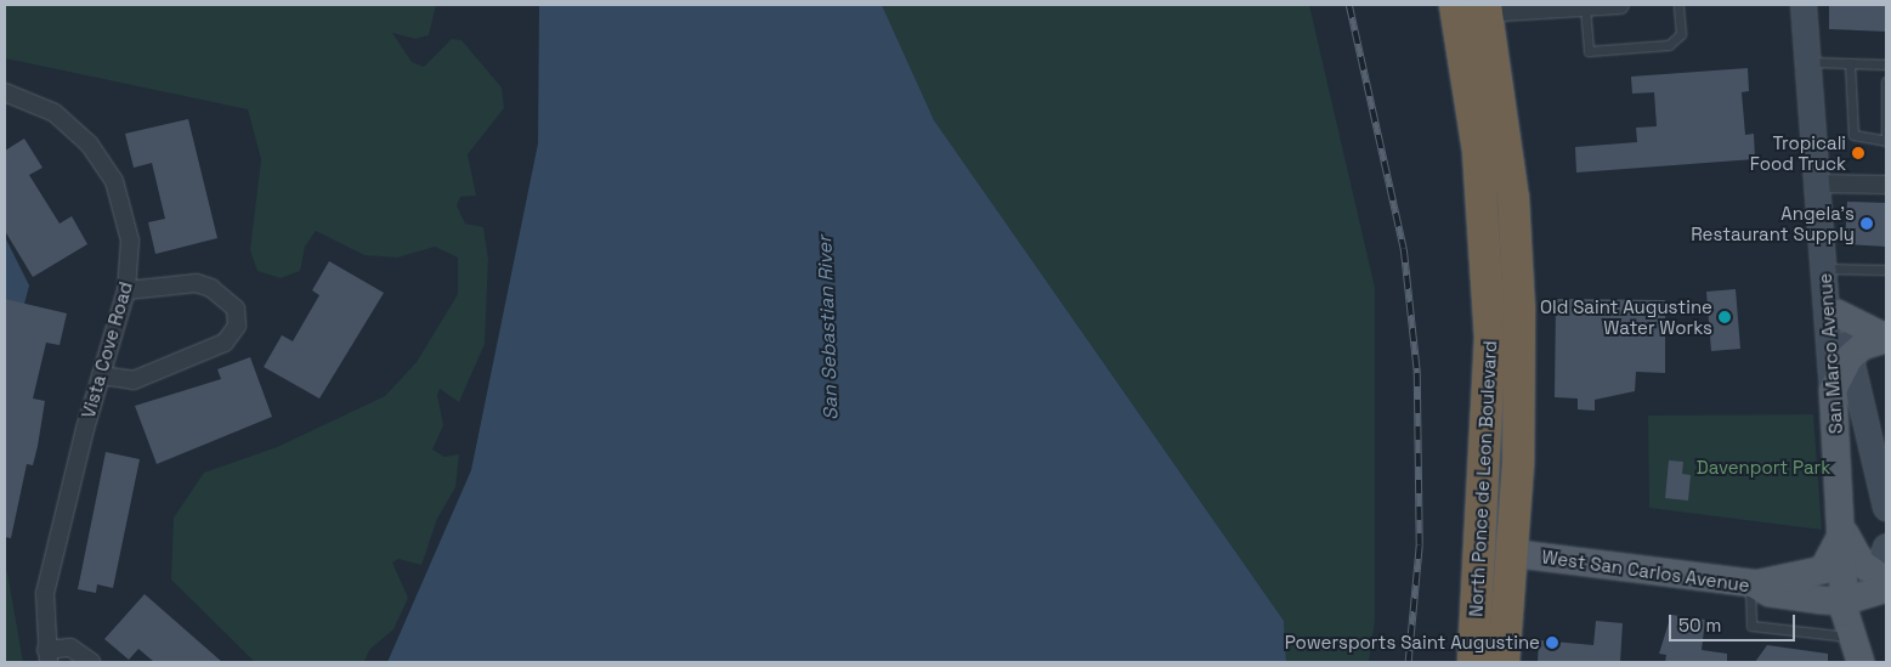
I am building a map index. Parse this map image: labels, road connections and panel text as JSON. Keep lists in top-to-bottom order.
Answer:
{
  "streets": {
    "highway": ["North Ponce de Leon Boulevard"],
    "main road": ["San Marco Avenue", "West San Carlos Avenue"],
    "street": ["Vista Cove Road"]
  },
  "crossings": [
    ["San Marco Avenue", "West San Carlos Avenue"],
    ["North Ponce de Leon Boulevard", "West San Carlos Avenue"]
  ],
  "water": ["San Sebastian River"],
  "parks": ["Davenport Park"],
  "places": [
    "Tropicali Food Truck",
    "Angela's Restaurant Supply",
    "Old Saint Augustine Water Works",
    "Powersports Saint Augustine"
  ],
  "scale_bar": "50 m"
}
